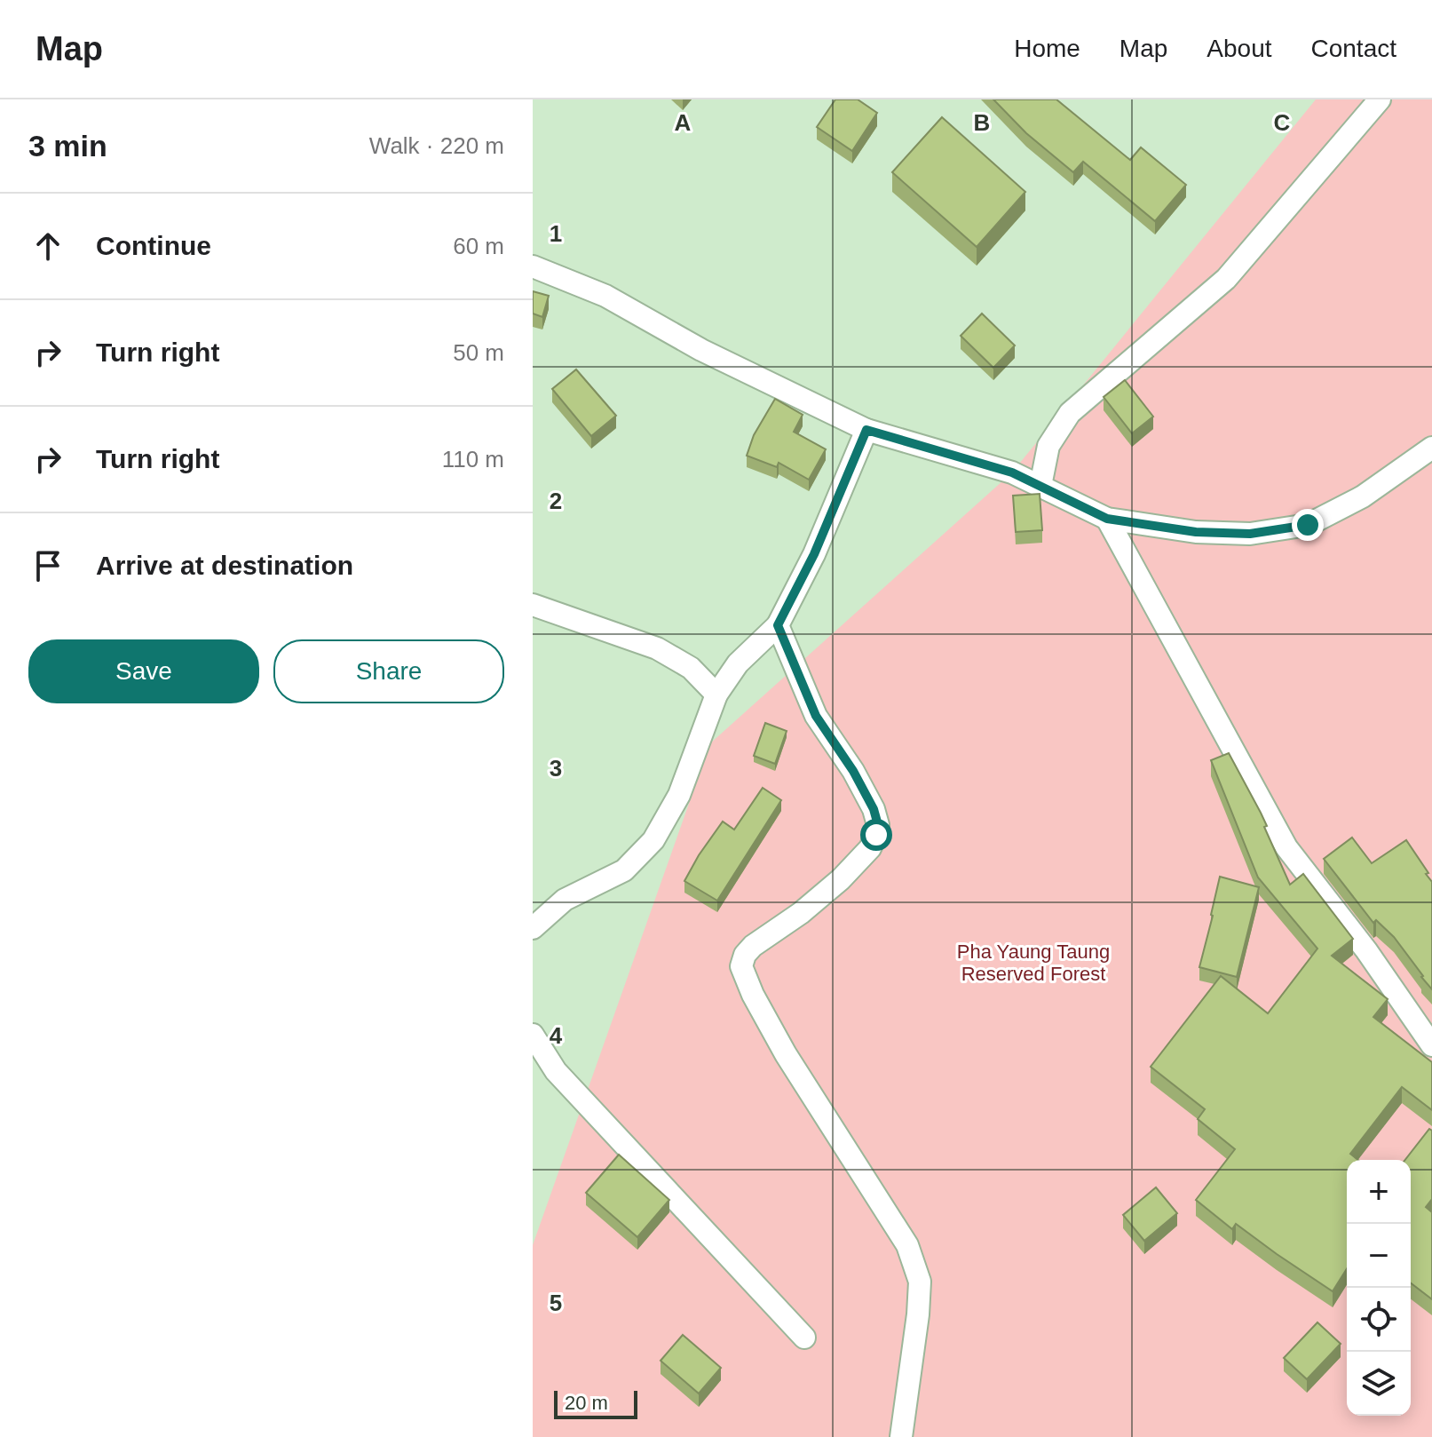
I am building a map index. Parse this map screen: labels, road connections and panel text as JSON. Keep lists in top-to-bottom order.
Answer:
{
  "parks": ["Pha Yaung Taung Reserved Forest"],
  "scale_bar": "20 m",
  "page": {
    "header": "Map",
    "nav": [
      "Home",
      "Map",
      "About",
      "Contact"
    ],
    "heading": ["3 min", "Walk · 220 m"],
    "list": [
      ["Continue", "60 m"],
      ["Turn right", "50 m"],
      ["Turn right", "110 m"],
      "Arrive at destination"
    ],
    "buttons": ["Save", "Share"],
    "map_buttons": ["+", "−"],
    "scale": "20 m"
  },
  "grid": {
    "columns": ["A", "B", "C"],
    "rows": [
      "1",
      "2",
      "3",
      "4",
      "5"
    ]
  }
}
